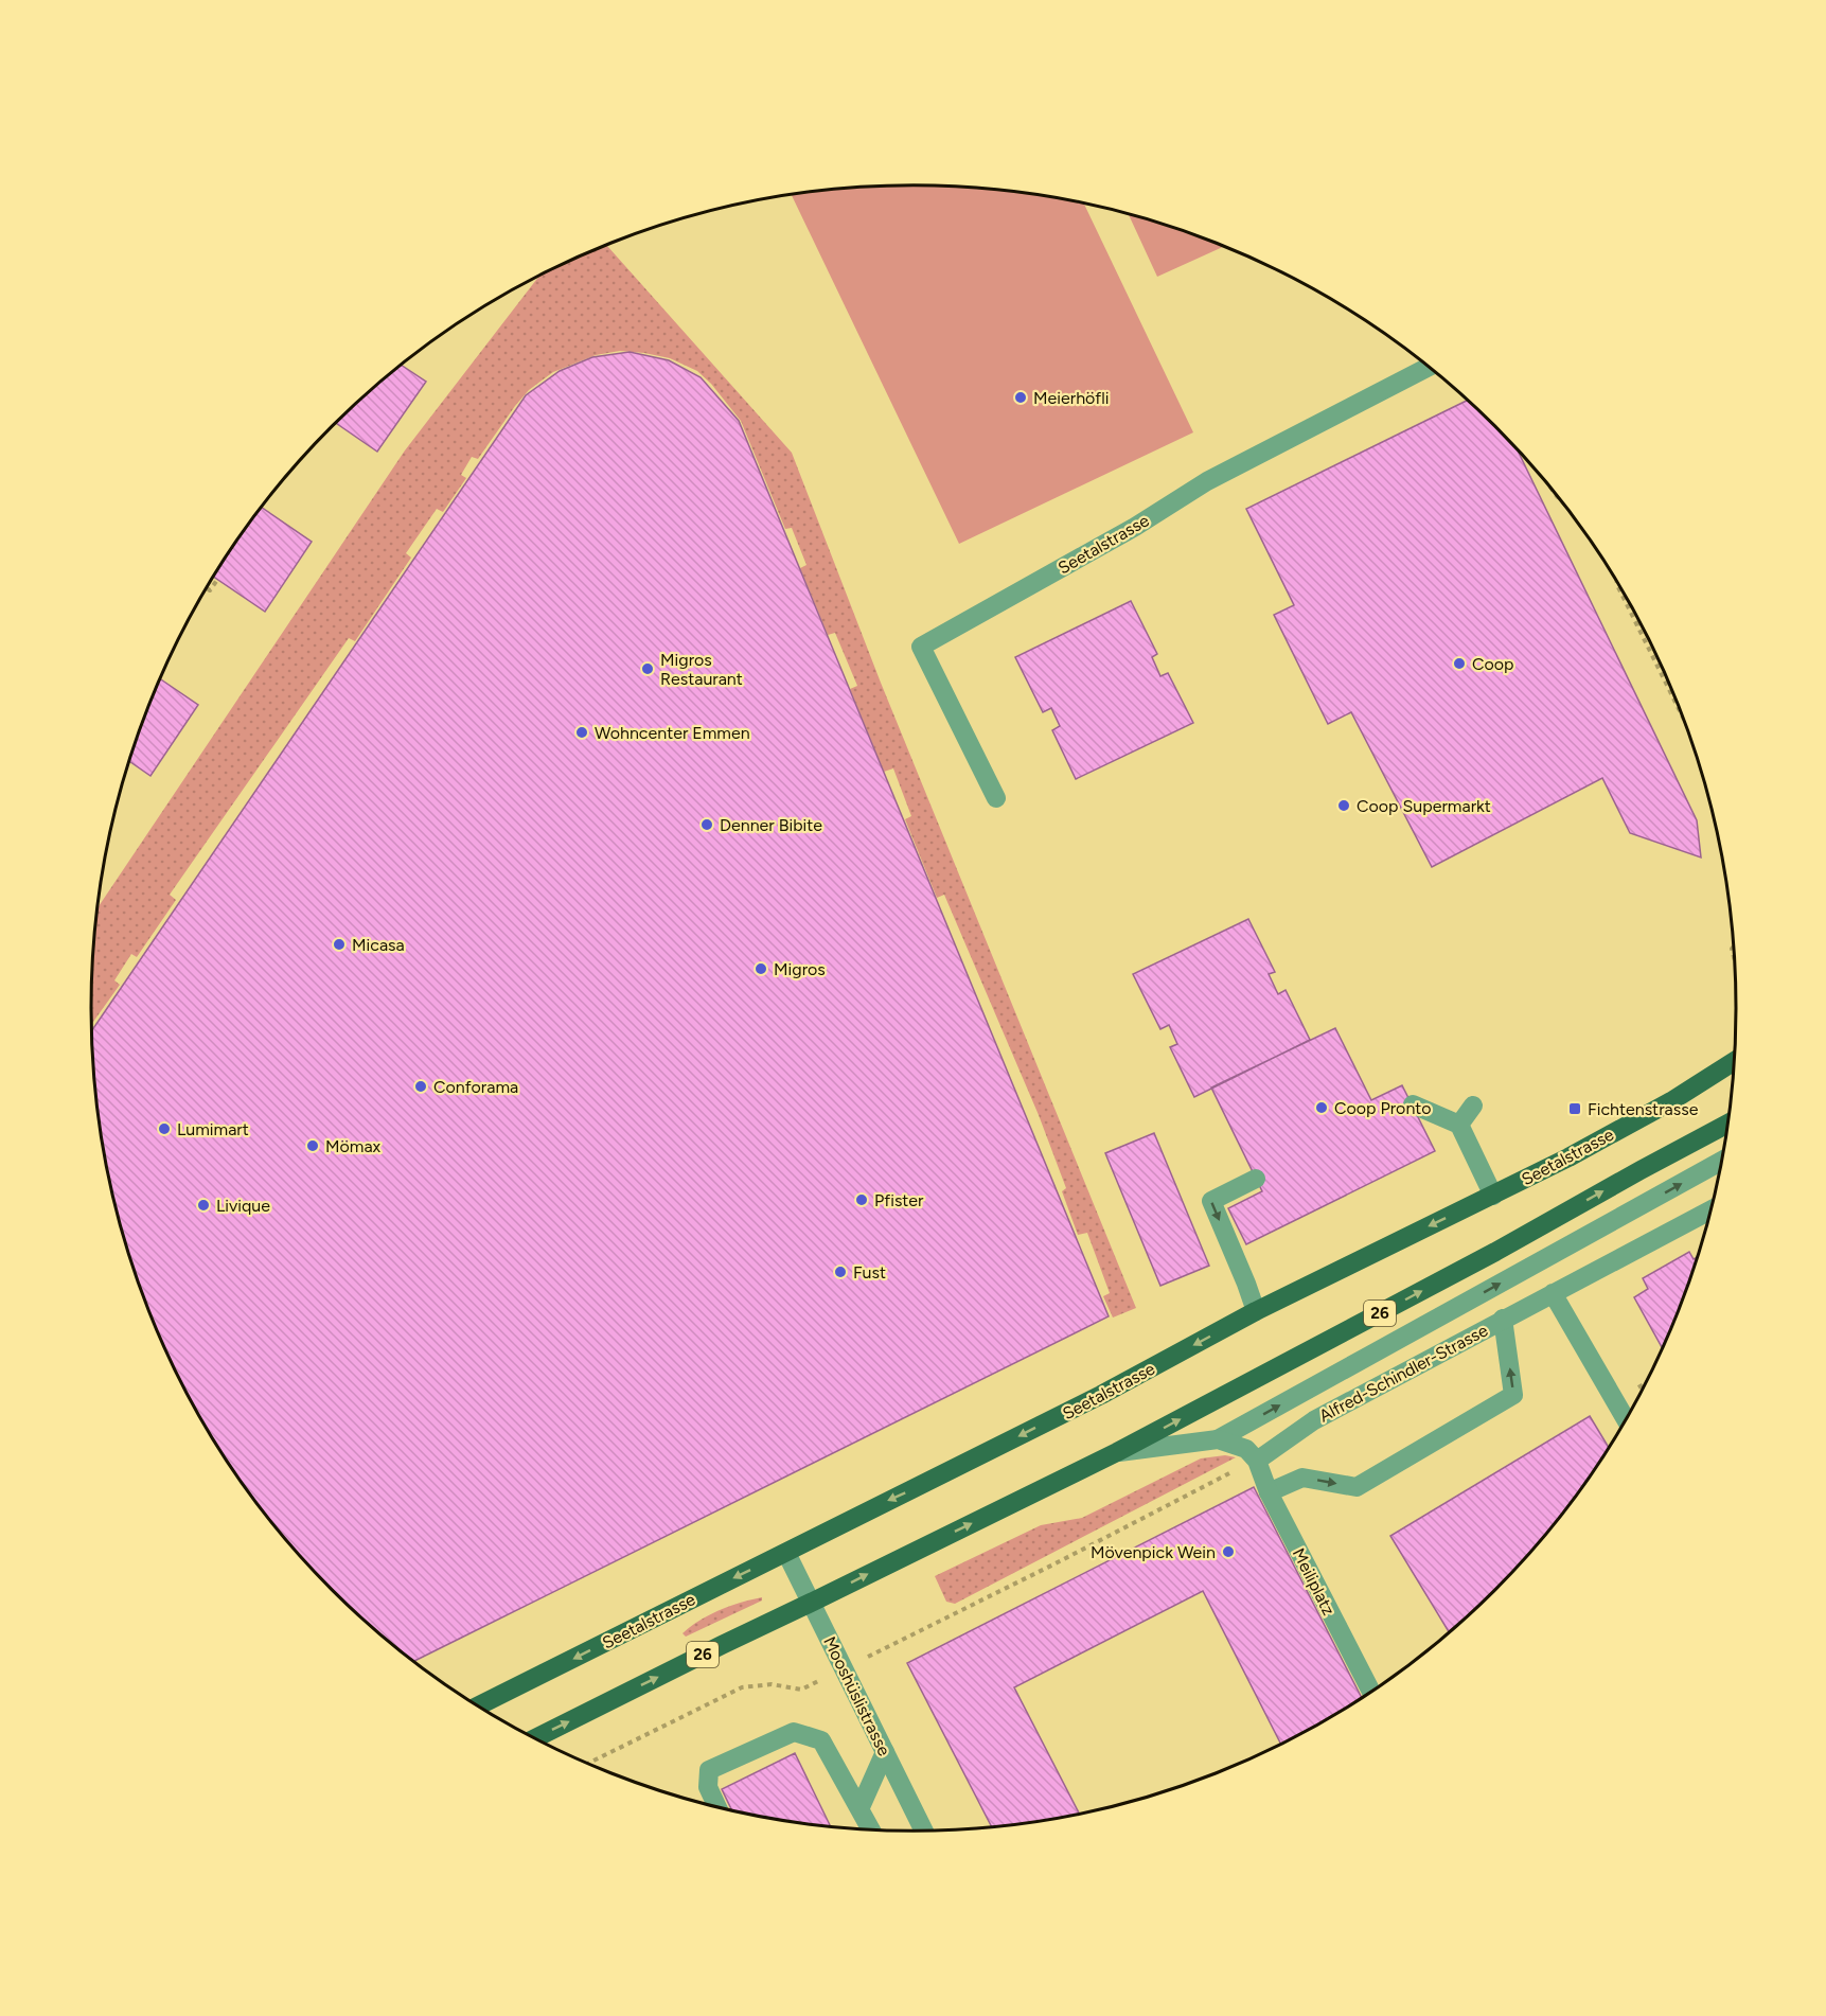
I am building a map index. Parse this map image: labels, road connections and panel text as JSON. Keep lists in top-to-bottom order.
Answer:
{
  "streets": {
    "main road": ["Seetalstrasse", "26"],
    "street": ["Alfred-Schindler-Strasse", "Meiliplatz", "Mooshüslistrasse"]
  },
  "crossings": [
    ["Seetalstrasse", "Mooshüslistrasse"],
    ["26", "Mooshüslistrasse"],
    ["Alfred-Schindler-Strasse", "Meiliplatz"]
  ],
  "places": {
    "other": [
      "Meierhöfli",
      "Coop",
      "Migros Restaurant",
      "Wohncenter Emmen",
      "Coop Supermarkt",
      "Denner Bibite",
      "Micasa",
      "Migros",
      "Conforama",
      "Coop Pronto",
      "Lumimart",
      "Mömax",
      "Pfister",
      "Livique",
      "Fust",
      "Mövenpick Wein"
    ],
    "transit": ["Fichtenstrasse"]
  }
}
